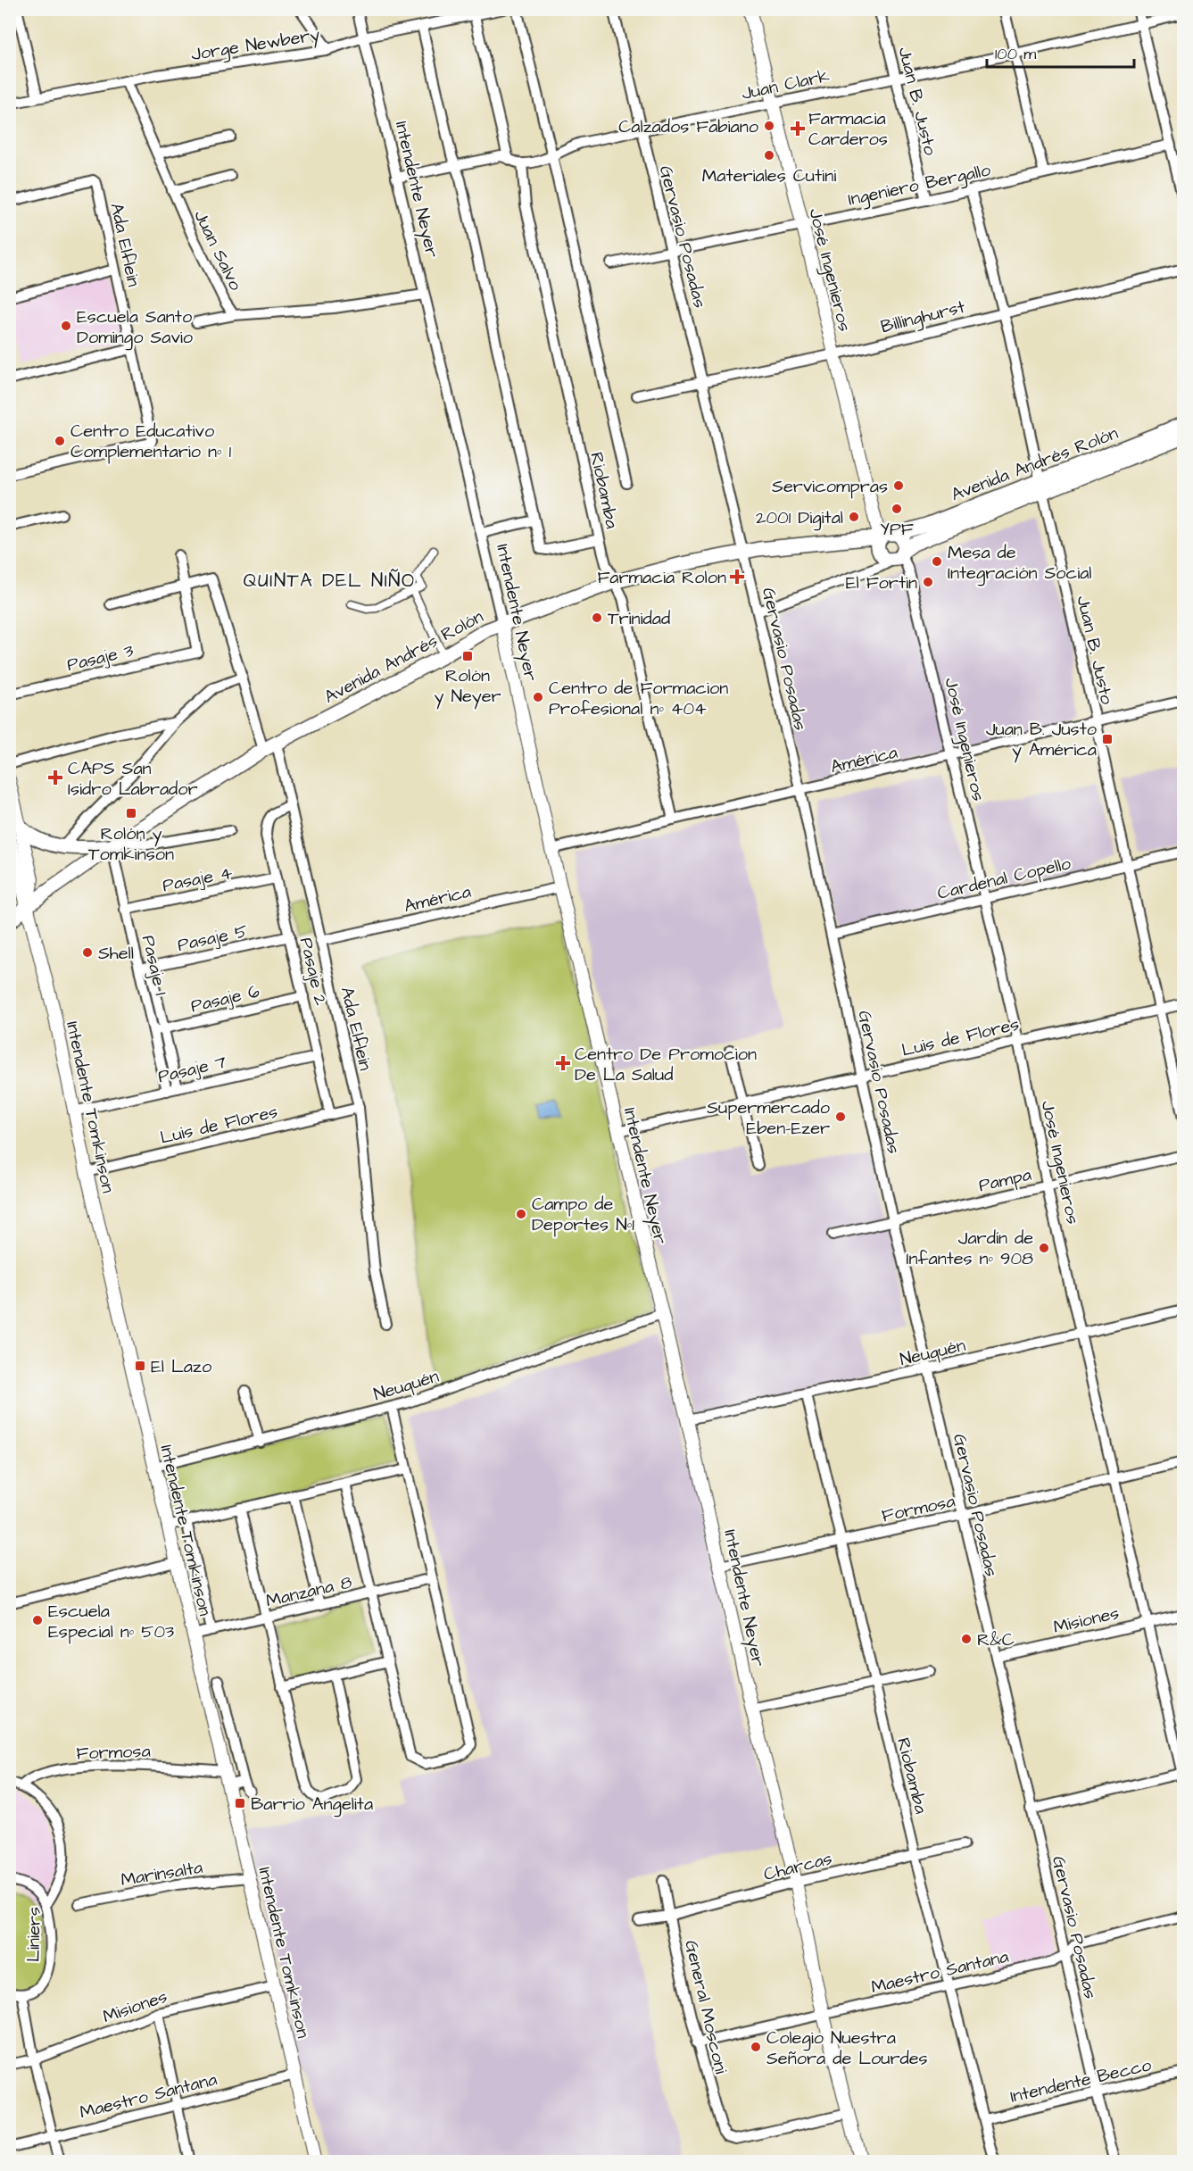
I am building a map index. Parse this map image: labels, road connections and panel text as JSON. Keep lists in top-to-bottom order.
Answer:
{
  "streets": {
    "main road": ["Avenida Andrés Rolón"],
    "street": [
      "Jorge Newbery",
      "Juan Clark",
      "Juan B. Justo",
      "Ingeniero Bergallo",
      "Intendente Neyer",
      "Gervasio Posadas",
      "Ada Elflein",
      "Juan Salvo",
      "José Ingenieros",
      "Billinghurst",
      "Riobamba",
      "Pasaje 3",
      "América",
      "Cardenal Copello",
      "Pasaje 4",
      "Pasaje 5",
      "Pasaje 1",
      "Pasaje 2",
      "Pasaje 6",
      "Luis de Flores",
      "Pasaje 7",
      "Intendente Tomkinson",
      "Pampa",
      "Neuquén",
      "Formosa",
      "Manzana 8",
      "Misiones",
      "Charcas",
      "Marinsalta",
      "Liniers",
      "Maestro Santana",
      "General Mosconi",
      "Intendente Becco"
    ]
  },
  "crossings": [
    ["Jorge Newbery", "Intendente Neyer"],
    ["Jorge Newbery", "Juan Salvo"],
    ["Juan Clark", "Juan B. Justo"],
    ["Juan Clark", "Gervasio Posadas"],
    ["Juan Clark", "José Ingenieros"],
    ["Juan Clark", "Riobamba"],
    ["Juan B. Justo", "Ingeniero Bergallo"],
    ["Juan B. Justo", "Billinghurst"],
    ["Juan B. Justo", "Avenida Andrés Rolón"],
    ["Juan B. Justo", "América"],
    ["Juan B. Justo", "Cardenal Copello"],
    ["Juan B. Justo", "Luis de Flores"],
    ["Ingeniero Bergallo", "Gervasio Posadas"],
    ["Ingeniero Bergallo", "José Ingenieros"],
    ["Intendente Neyer", "Juan Salvo"],
    ["Intendente Neyer", "Avenida Andrés Rolón"],
    ["Intendente Neyer", "América"],
    ["Intendente Neyer", "Luis de Flores"],
    ["Intendente Neyer", "Neuquén"],
    ["Intendente Neyer", "Formosa"],
    ["Intendente Neyer", "Charcas"],
    ["Intendente Neyer", "Maestro Santana"],
    ["Intendente Neyer", "General Mosconi"],
    ["Gervasio Posadas", "Billinghurst"],
    ["Gervasio Posadas", "Avenida Andrés Rolón"],
    ["Gervasio Posadas", "América"],
    ["Gervasio Posadas", "Cardenal Copello"],
    ["Gervasio Posadas", "Luis de Flores"],
    ["Gervasio Posadas", "Pampa"],
    ["Gervasio Posadas", "Neuquén"],
    ["Gervasio Posadas", "Formosa"],
    ["Gervasio Posadas", "Misiones"],
    ["Gervasio Posadas", "Maestro Santana"],
    ["Gervasio Posadas", "Intendente Becco"],
    ["Ada Elflein", "Avenida Andrés Rolón"],
    ["Ada Elflein", "América"],
    ["Ada Elflein", "Pasaje 2"],
    ["Ada Elflein", "Luis de Flores"],
    ["José Ingenieros", "Billinghurst"],
    ["José Ingenieros", "Avenida Andrés Rolón"],
    ["José Ingenieros", "América"],
    ["José Ingenieros", "Cardenal Copello"],
    ["José Ingenieros", "Luis de Flores"],
    ["José Ingenieros", "Pampa"],
    ["José Ingenieros", "Neuquén"],
    ["José Ingenieros", "Formosa"],
    ["José Ingenieros", "Misiones"],
    ["Avenida Andrés Rolón", "Riobamba"],
    ["Avenida Andrés Rolón", "Pasaje 1"],
    ["Avenida Andrés Rolón", "Intendente Tomkinson"],
    ["Riobamba", "América"],
    ["Riobamba", "Neuquén"],
    ["Riobamba", "Formosa"],
    ["Riobamba", "Charcas"],
    ["Riobamba", "Maestro Santana"],
    ["Riobamba", "Intendente Becco"],
    ["Pasaje 4", "Pasaje 1"],
    ["Pasaje 4", "Pasaje 2"],
    ["Pasaje 5", "Pasaje 1"],
    ["Pasaje 5", "Pasaje 2"],
    ["Pasaje 1", "Pasaje 6"],
    ["Pasaje 1", "Pasaje 7"],
    ["Pasaje 2", "Pasaje 6"],
    ["Pasaje 2", "Luis de Flores"],
    ["Pasaje 2", "Pasaje 7"],
    ["Luis de Flores", "Intendente Tomkinson"],
    ["Pasaje 7", "Intendente Tomkinson"],
    ["Intendente Tomkinson", "Neuquén"],
    ["Intendente Tomkinson", "Formosa"],
    ["Intendente Tomkinson", "Manzana 8"],
    ["Intendente Tomkinson", "Misiones"],
    ["Intendente Tomkinson", "Marinsalta"],
    ["Intendente Tomkinson", "Maestro Santana"],
    ["Formosa", "Liniers"],
    ["Charcas", "General Mosconi"],
    ["Maestro Santana", "General Mosconi"]
  ],
  "districts": ["QUINTA DEL NIÑO"],
  "places": {
    "other": [
      "Calzados Fabiano",
      "Materiales Cutini",
      "Escuela Santo Domingo Savio",
      "Centro Educativo Complementario nº 1",
      "Servicompras",
      "YPF",
      "2001 Digital",
      "Mesa de Integración Social",
      "El Fortin",
      "Trinidad",
      "Centro de Formacion Profesional nº 404",
      "Shell",
      "Supermercado Eben-Ezer",
      "Campo de Deportes Nº1",
      "Jardín de Infantes nº 908",
      "Escuela Especial nº 503",
      "R&C",
      "Colegio Nuestra Señora de Lourdes"
    ],
    "health": [
      "Farmacia Carderos",
      "Farmacia Rolon",
      "CAPS San Isidro Labrador",
      "Centro De Promocion De La Salud"
    ],
    "transit": [
      "Rolón y Neyer",
      "Juan B. Justo y América",
      "Rolón y Tomkinson",
      "El Lazo",
      "Barrio Angelita"
    ]
  },
  "scale_bar": "100 m"
}
